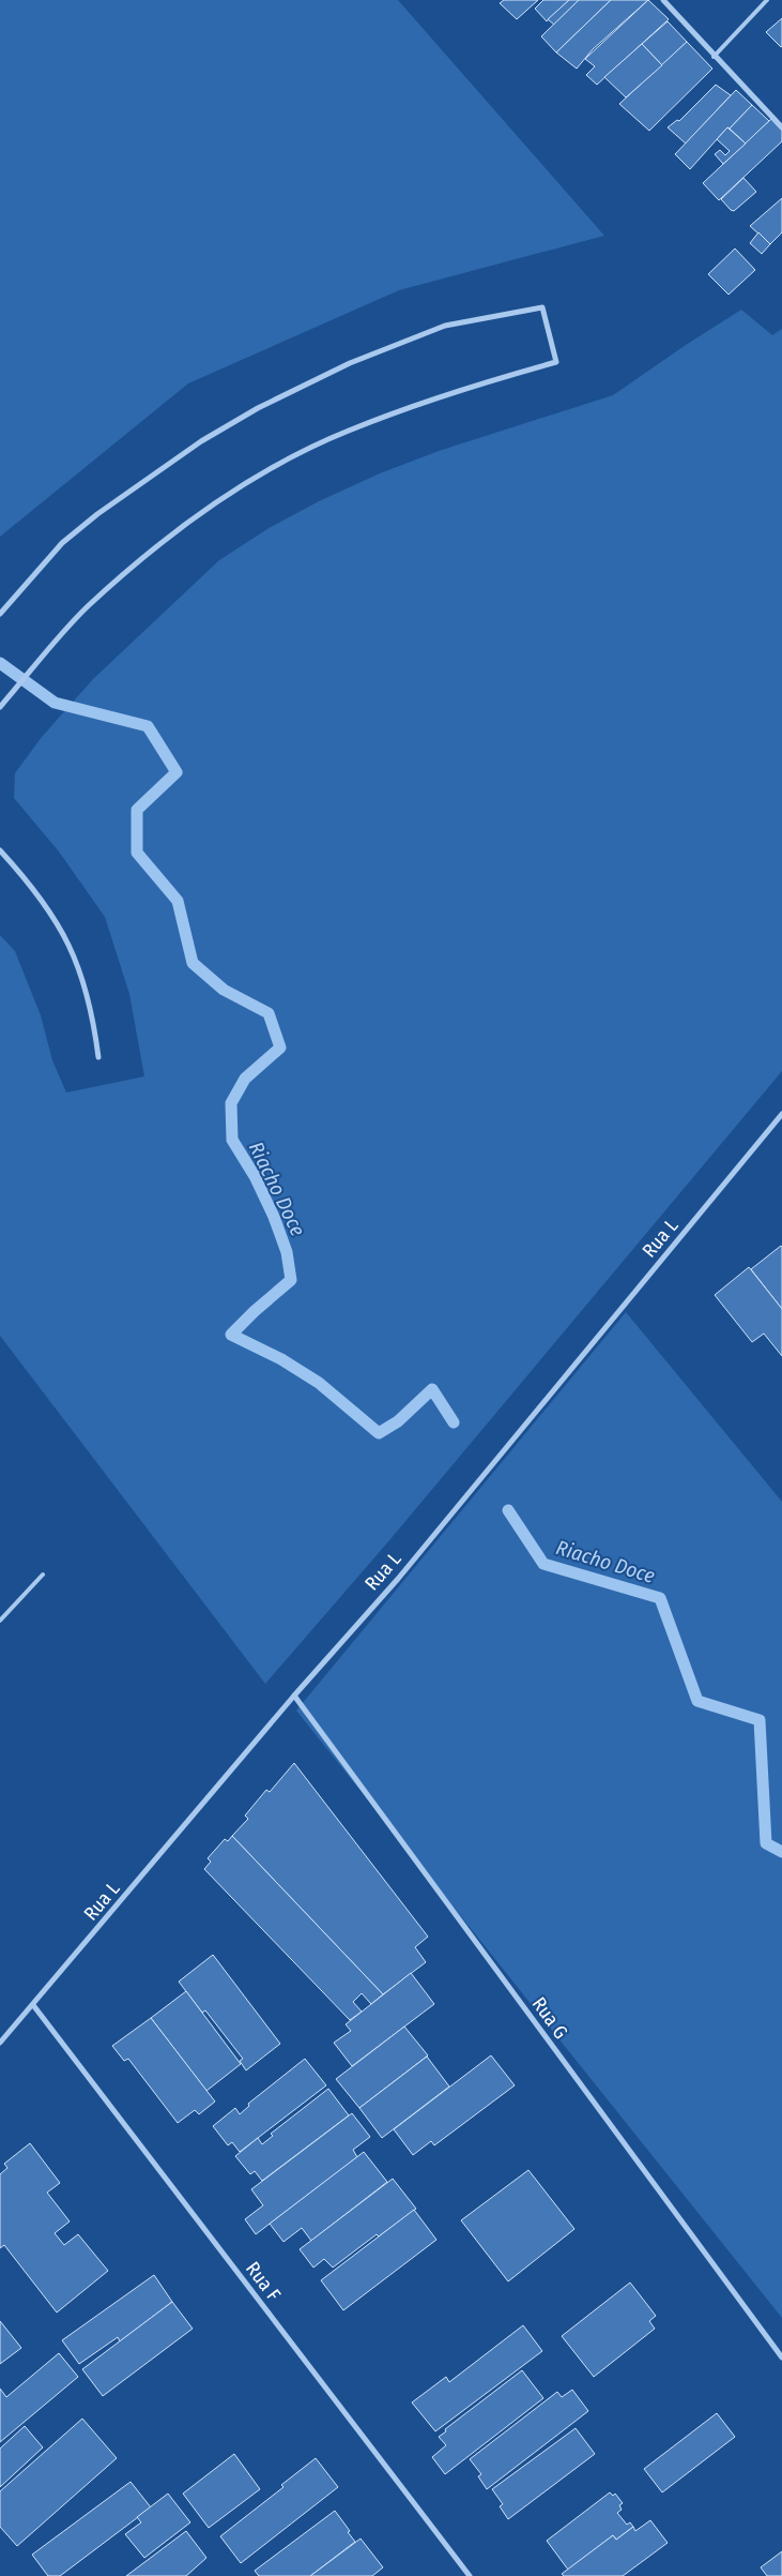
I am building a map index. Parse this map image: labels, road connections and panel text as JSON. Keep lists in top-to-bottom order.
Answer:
{
  "streets": {
    "street": ["Rua L", "Rua G", "Rua F"]
  },
  "crossings": [
    ["Rua L", "Rua G"],
    ["Rua L", "Rua F"]
  ],
  "water": ["Riacho Doce"]
}
